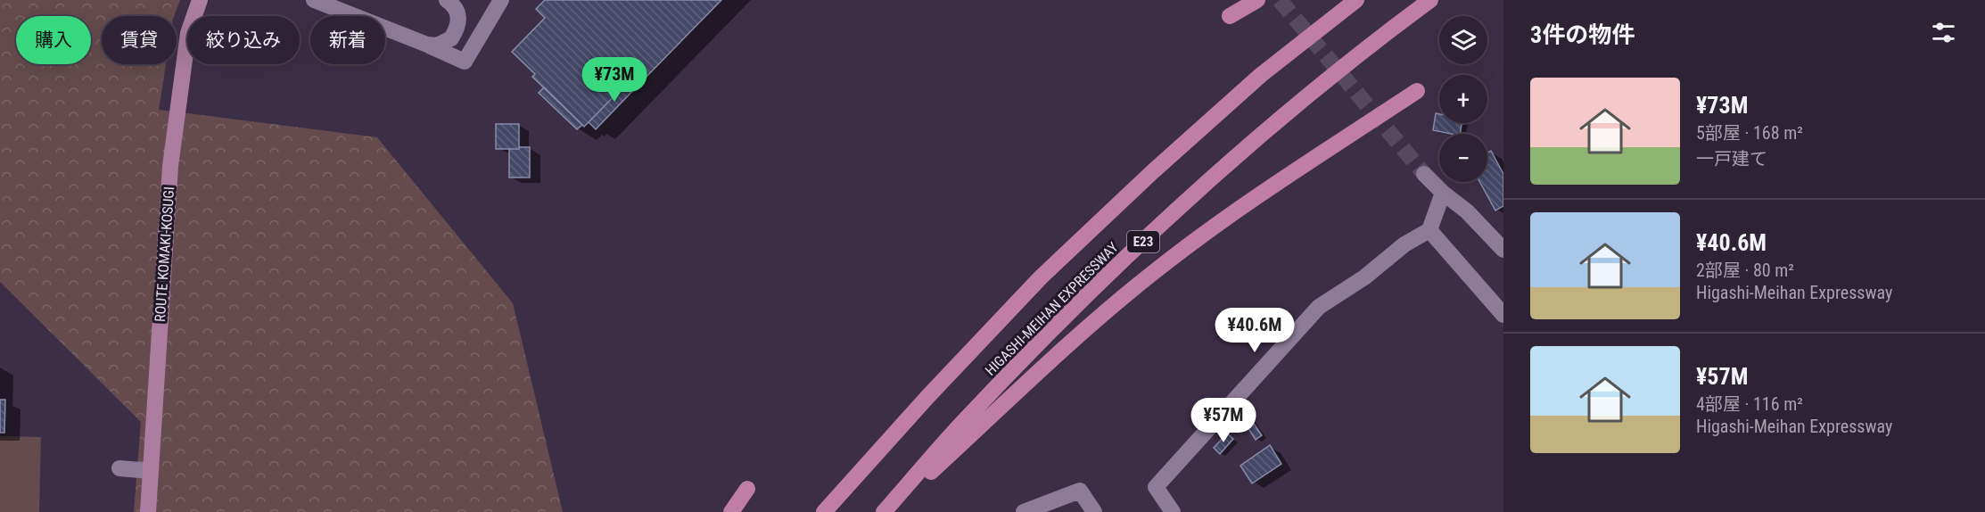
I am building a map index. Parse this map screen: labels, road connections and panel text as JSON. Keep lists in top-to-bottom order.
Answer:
{
  "streets": {
    "highway": ["E23", "HIGASHI-MEIHAN EXPRESSWAY"],
    "main road": ["ROUTE KOMAKI-KOSUGI"]
  },
  "page": {
    "heading": "3件の物件",
    "map_buttons": ["+", "−"],
    "chip": [
      "購入",
      "賃貸",
      "絞り込み",
      "新着"
    ],
    "price": ["¥73M", "¥40.6M", "¥57M"],
    "list": [
      {
        "name": "¥73M",
        "note": "5部屋 · 168 m² · 一戸建て"
      },
      {
        "name": "¥40.6M",
        "note": "2部屋 · 80 m² · Higashi-Meihan Expressway"
      },
      {
        "name": "¥57M",
        "note": "4部屋 · 116 m² · Higashi-Meihan Expressway"
      }
    ]
  }
}
